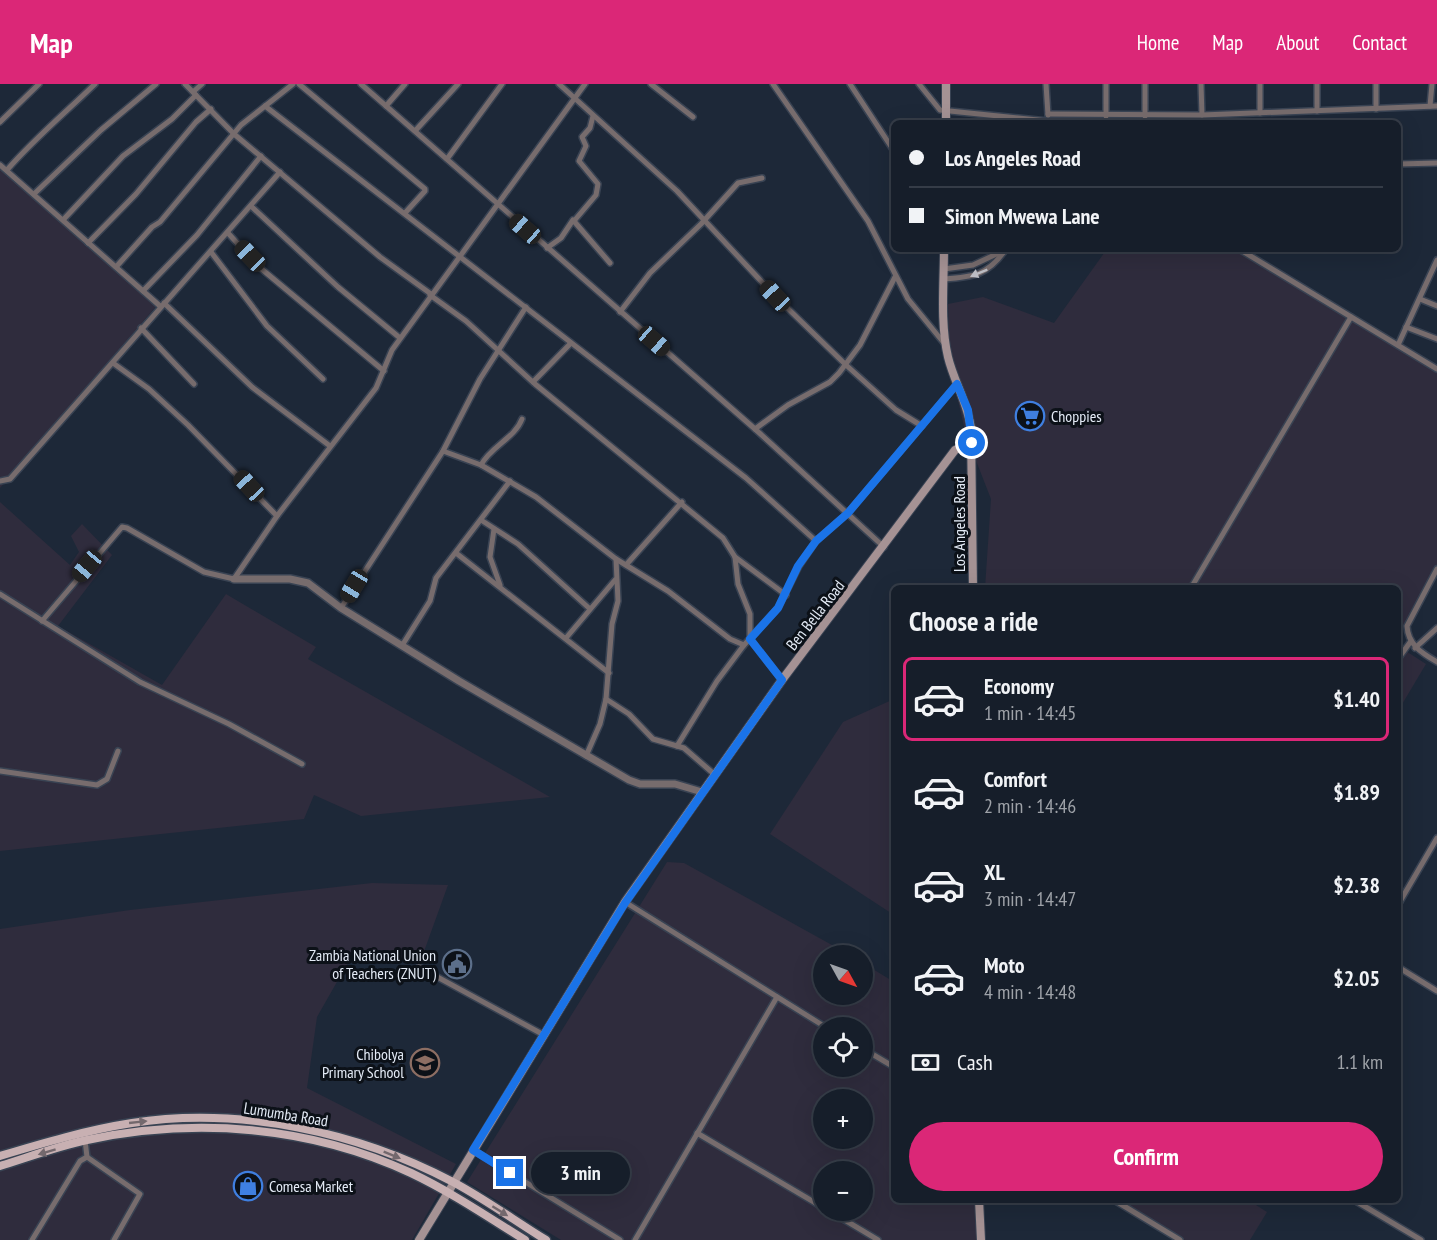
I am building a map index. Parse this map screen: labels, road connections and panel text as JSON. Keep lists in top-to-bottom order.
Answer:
{
  "streets": {
    "main road": ["Los Angeles Road", "Ben Bella Road", "Lumumba Road"]
  },
  "crossings": [
    ["Los Angeles Road", "Ben Bella Road"],
    ["Ben Bella Road", "Lumumba Road"]
  ],
  "places": {
    "supermarket": ["Choppies"],
    "public building": ["Zambia National Union of Teachers (ZNUT)"],
    "school or university": ["Chibolya Primary School"],
    "shop": ["Comesa Market"]
  },
  "north": "bottom right",
  "page": {
    "header": "Map",
    "nav": [
      "Home",
      "Map",
      "About",
      "Contact"
    ],
    "banner": ["Los Angeles Road", "Simon Mwewa Lane"],
    "heading": "Choose a ride",
    "list": [
      {
        "name": "Economy",
        "note": "1 min · 14:45",
        "value": "$1.40"
      },
      {
        "name": "Comfort",
        "note": "2 min · 14:46",
        "value": "$1.89"
      },
      {
        "name": "XL",
        "note": "3 min · 14:47",
        "value": "$2.38"
      },
      {
        "name": "Moto",
        "note": "4 min · 14:48",
        "value": "$2.05"
      }
    ],
    "map_buttons": ["+", "−"],
    "pay": ["Cash", "1.1 km"],
    "buttons": "Confirm",
    "bubble": "3 min"
  }
}
